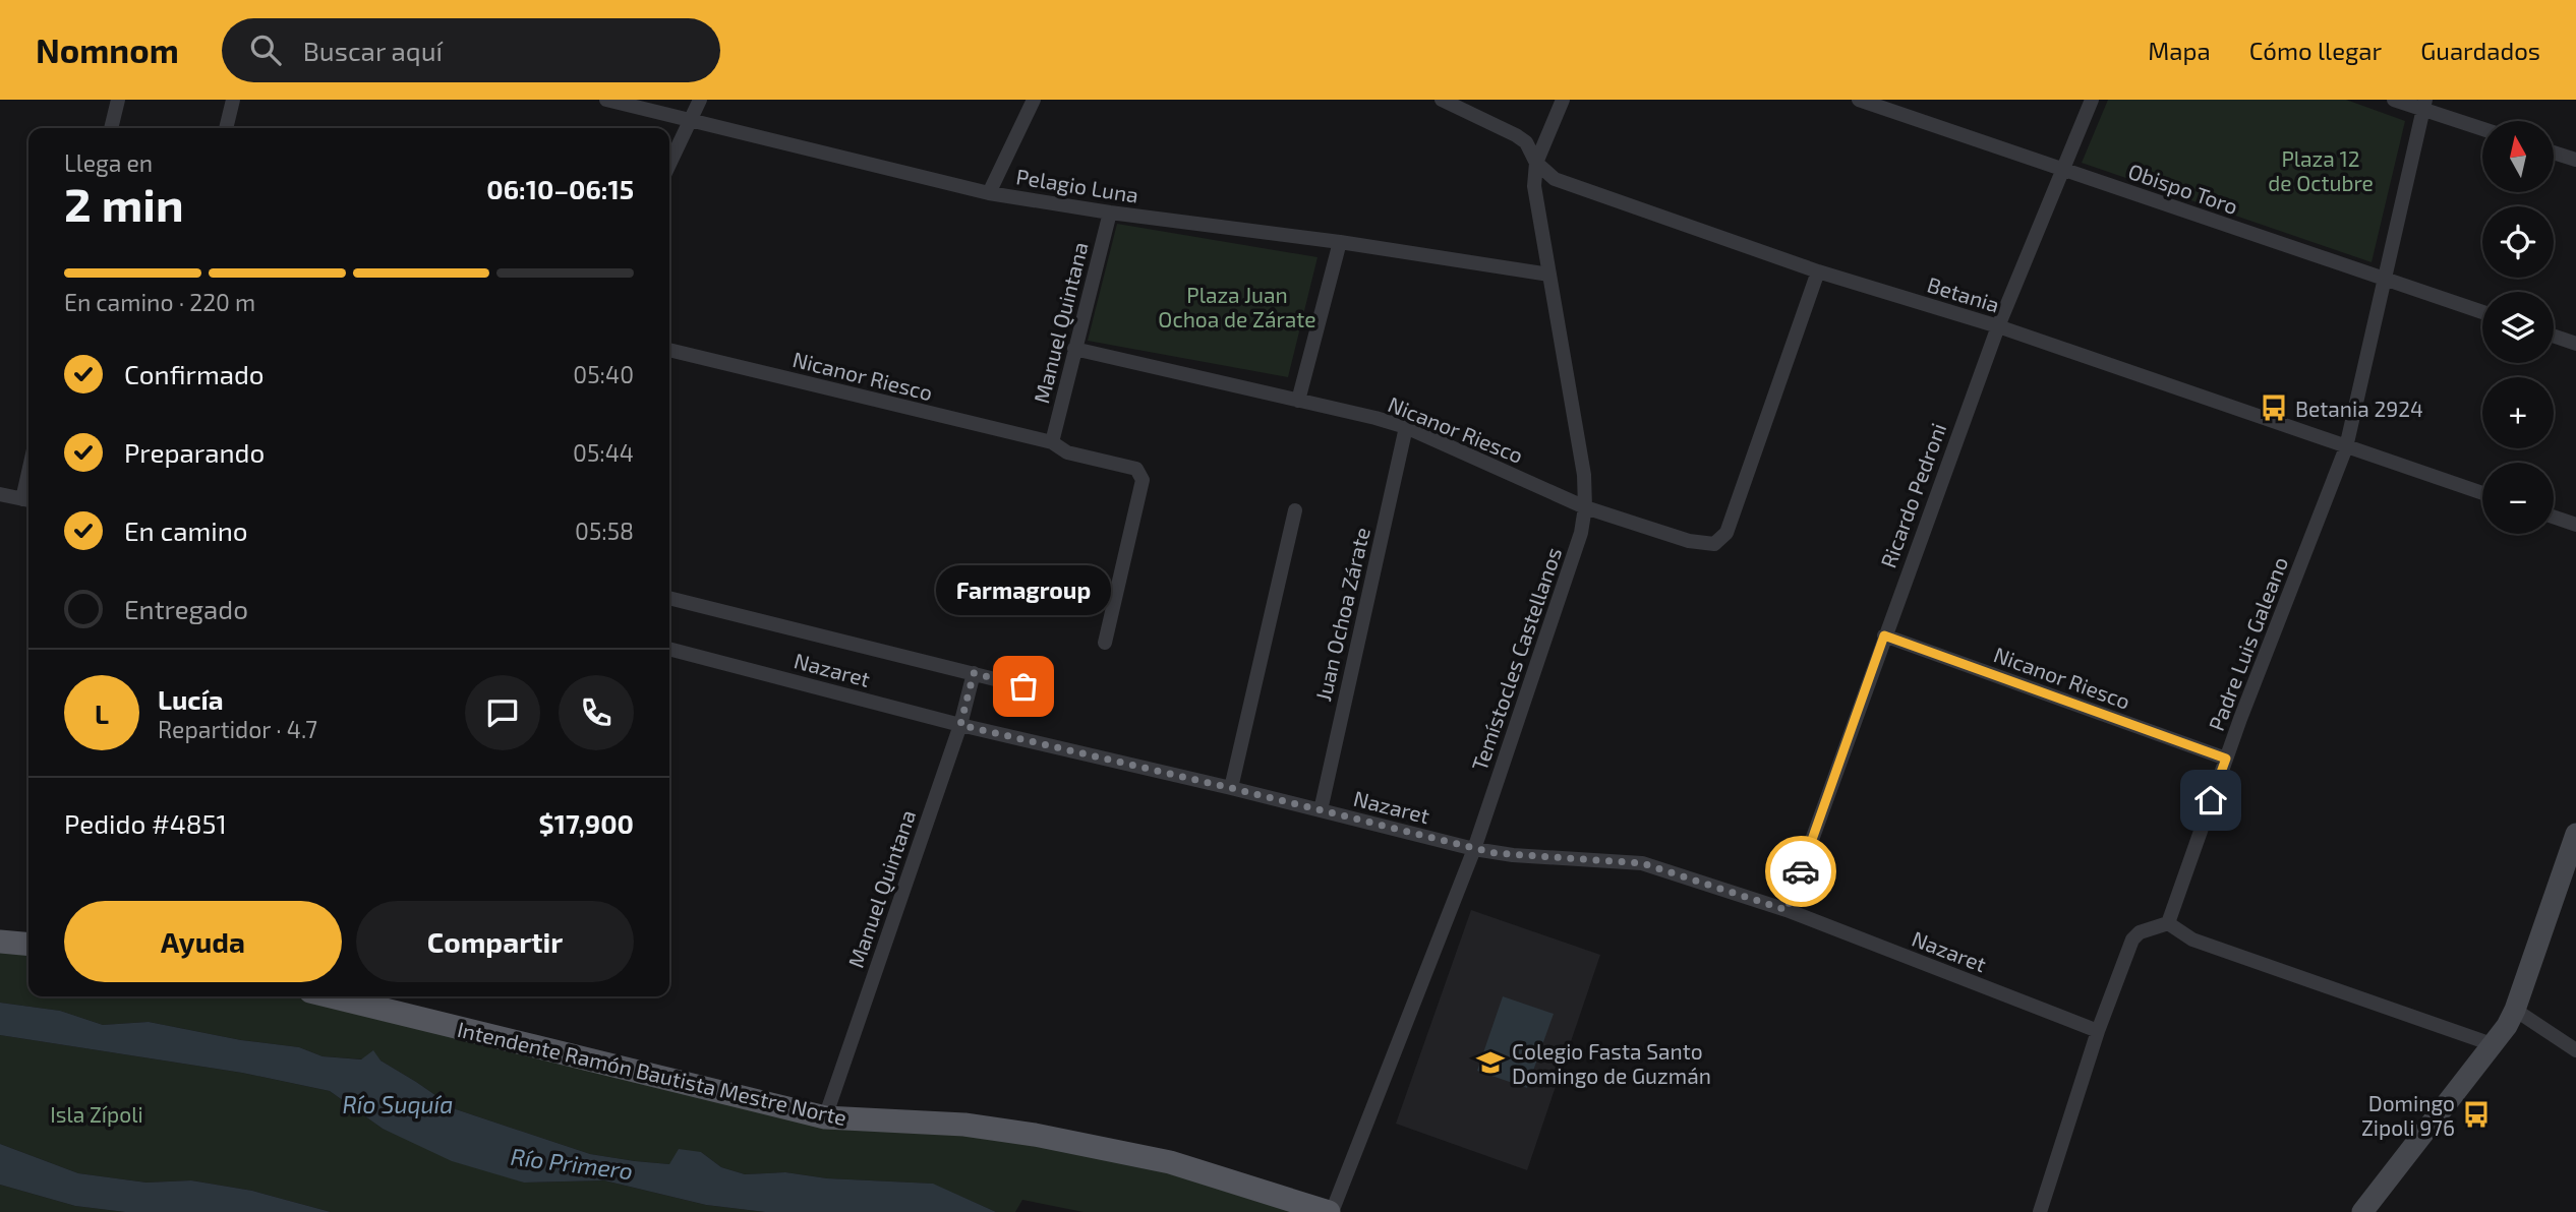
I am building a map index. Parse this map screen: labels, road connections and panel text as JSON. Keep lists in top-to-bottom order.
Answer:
{
  "streets": {
    "main road": ["Intendente Ramón Bautista Mestre Norte"],
    "street": [
      "Pelagio Luna",
      "Obispo Toro",
      "Betania",
      "Manuel Quintana",
      "Nicanor Riesco",
      "Ricardo Pedroni",
      "Juan Ochoa Zárate",
      "Padre Luis Galeano",
      "Temístocles Castellanos",
      "Nazaret"
    ]
  },
  "crossings": [
    ["Pelagio Luna", "Manuel Quintana"],
    ["Pelagio Luna", "Temístocles Castellanos"],
    ["Obispo Toro", "Ricardo Pedroni"],
    ["Obispo Toro", "Padre Luis Galeano"],
    ["Betania", "Nicanor Riesco"],
    ["Betania", "Ricardo Pedroni"],
    ["Betania", "Padre Luis Galeano"],
    ["Betania", "Temístocles Castellanos"],
    ["Manuel Quintana", "Nicanor Riesco"],
    ["Manuel Quintana", "Nazaret"],
    ["Manuel Quintana", "Intendente Ramón Bautista Mestre Norte"],
    ["Nicanor Riesco", "Ricardo Pedroni"],
    ["Nicanor Riesco", "Juan Ochoa Zárate"],
    ["Nicanor Riesco", "Padre Luis Galeano"],
    ["Nicanor Riesco", "Temístocles Castellanos"],
    ["Ricardo Pedroni", "Nazaret"],
    ["Juan Ochoa Zárate", "Nazaret"],
    ["Temístocles Castellanos", "Nazaret"],
    ["Temístocles Castellanos", "Intendente Ramón Bautista Mestre Norte"]
  ],
  "water": ["Río Suquía", "Río Primero"],
  "parks": ["Plaza 12 de Octubre", "Plaza Juan Ochoa de Zárate", "Isla Zípoli"],
  "places": {
    "bus stop": ["Betania 2924", "Domingo Zipoli 976"],
    "other": ["Farmagroup"],
    "school or university": ["Colegio Fasta Santo Domingo de Guzmán"]
  },
  "north": "top",
  "page": {
    "header": "Nomnom",
    "search": "Buscar aquí",
    "nav": ["Mapa", "Cómo llegar", "Guardados"],
    "map_buttons": ["+", "−"],
    "heading": ["2 min", "Llega en", "06:10–06:15"],
    "panel": [
      "Lucía",
      "Repartidor · 4.7",
      "Pedido #4851",
      "$17,900"
    ],
    "bar": "En camino · 220 m",
    "list": [
      ["Confirmado", "05:40"],
      ["Preparando", "05:44"],
      ["En camino", "05:58"],
      "Entregado"
    ],
    "bubble": "Farmagroup",
    "round": "L",
    "buttons": ["Ayuda", "Compartir"]
  }
}
